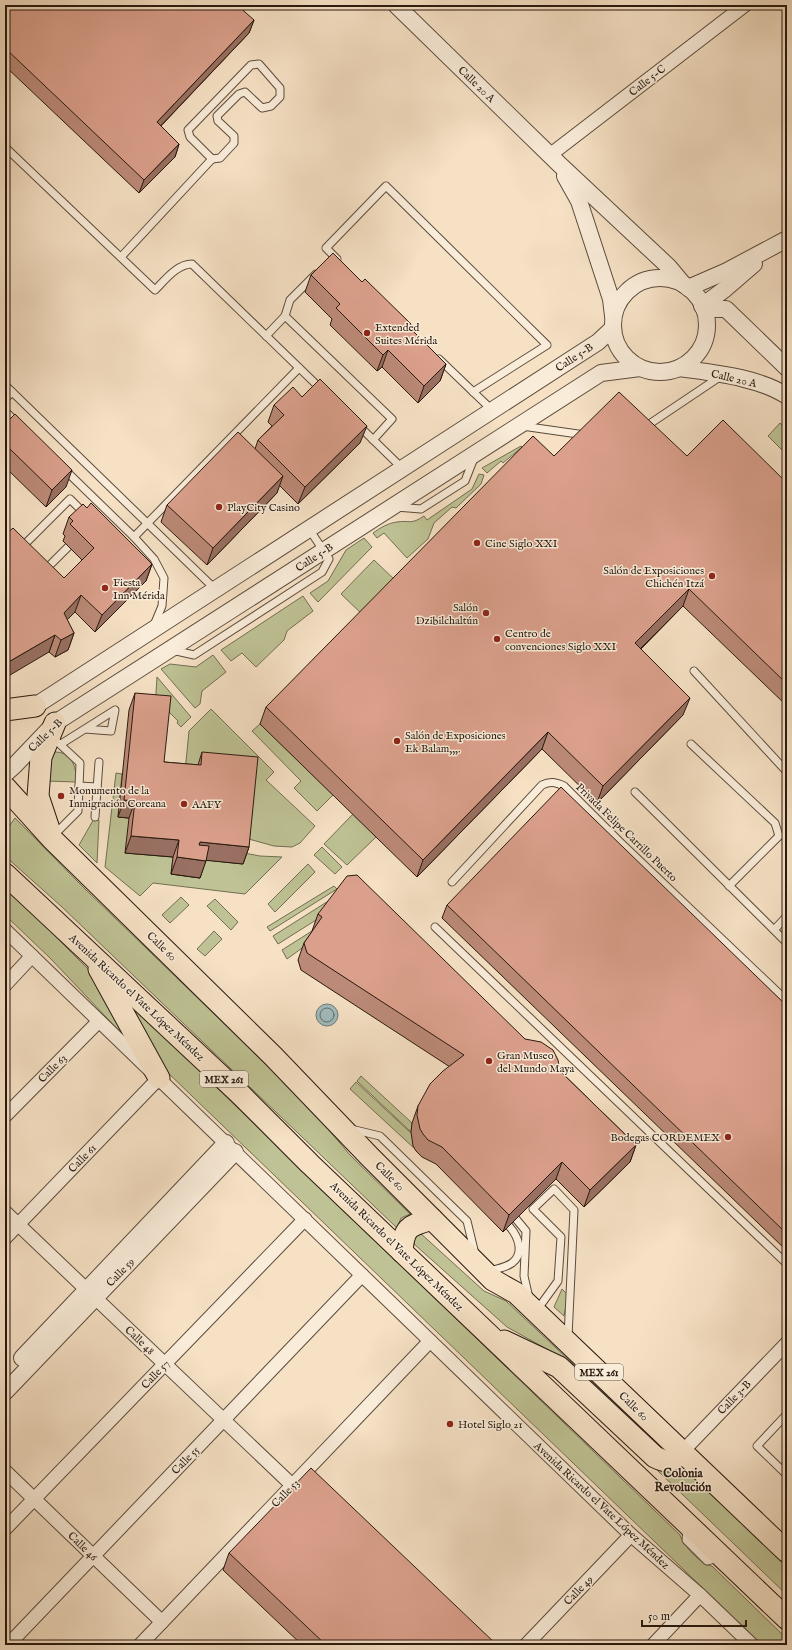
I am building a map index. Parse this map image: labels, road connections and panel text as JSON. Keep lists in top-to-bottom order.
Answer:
{
  "streets": {
    "main road": ["Calle 60", "Avenida Ricardo el Vate López Méndez", "MEX 261"],
    "street": [
      "Calle 5-C",
      "Calle 20 A",
      "Calle 5-B",
      "Calle 63",
      "Calle 61",
      "Calle 59",
      "Calle 48",
      "Calle 57",
      "Calle 3-B",
      "Calle 55",
      "Calle 53",
      "Calle 46",
      "Calle 49"
    ],
    "lane": ["Privada Felipe Carrillo Puerto"]
  },
  "crossings": [
    ["Calle 5-C", "Calle 20 A"],
    ["Calle 20 A", "Calle 5-B"],
    ["Calle 60", "Calle 3-B"],
    ["Avenida Ricardo el Vate López Méndez", "Calle 63"],
    ["Avenida Ricardo el Vate López Méndez", "Calle 61"],
    ["Avenida Ricardo el Vate López Méndez", "Calle 59"],
    ["Avenida Ricardo el Vate López Méndez", "Calle 57"],
    ["Avenida Ricardo el Vate López Méndez", "Calle 55"],
    ["Avenida Ricardo el Vate López Méndez", "Calle 53"],
    ["Avenida Ricardo el Vate López Méndez", "Calle 49"],
    ["Calle 61", "Calle 48"],
    ["Calle 59", "Calle 48"],
    ["Calle 48", "Calle 57"],
    ["Calle 48", "Calle 55"],
    ["Calle 48", "Calle 53"],
    ["Calle 57", "Calle 46"],
    ["Calle 55", "Calle 46"],
    ["Calle 53", "Calle 46"]
  ],
  "districts": ["Colonia Revolución"],
  "places": [
    "Extended Suites Mérida",
    "PlayCity Casino",
    "Cine Siglo XXI",
    "Salón de Exposiciones Chichén Itzá",
    "Fiesta Inn Mérida",
    "Salón Dzibilchaltún",
    "Centro de convenciones Siglo XXI",
    "Salón de Exposiciones Ek Balam,,,.",
    "Monumento de la Inmigración Coreana",
    "AAFY",
    "Gran Museo del Mundo Maya",
    "Bodegas CORDEMEX",
    "Hotel Siglo 21"
  ],
  "scale_bar": "50 m"
}
